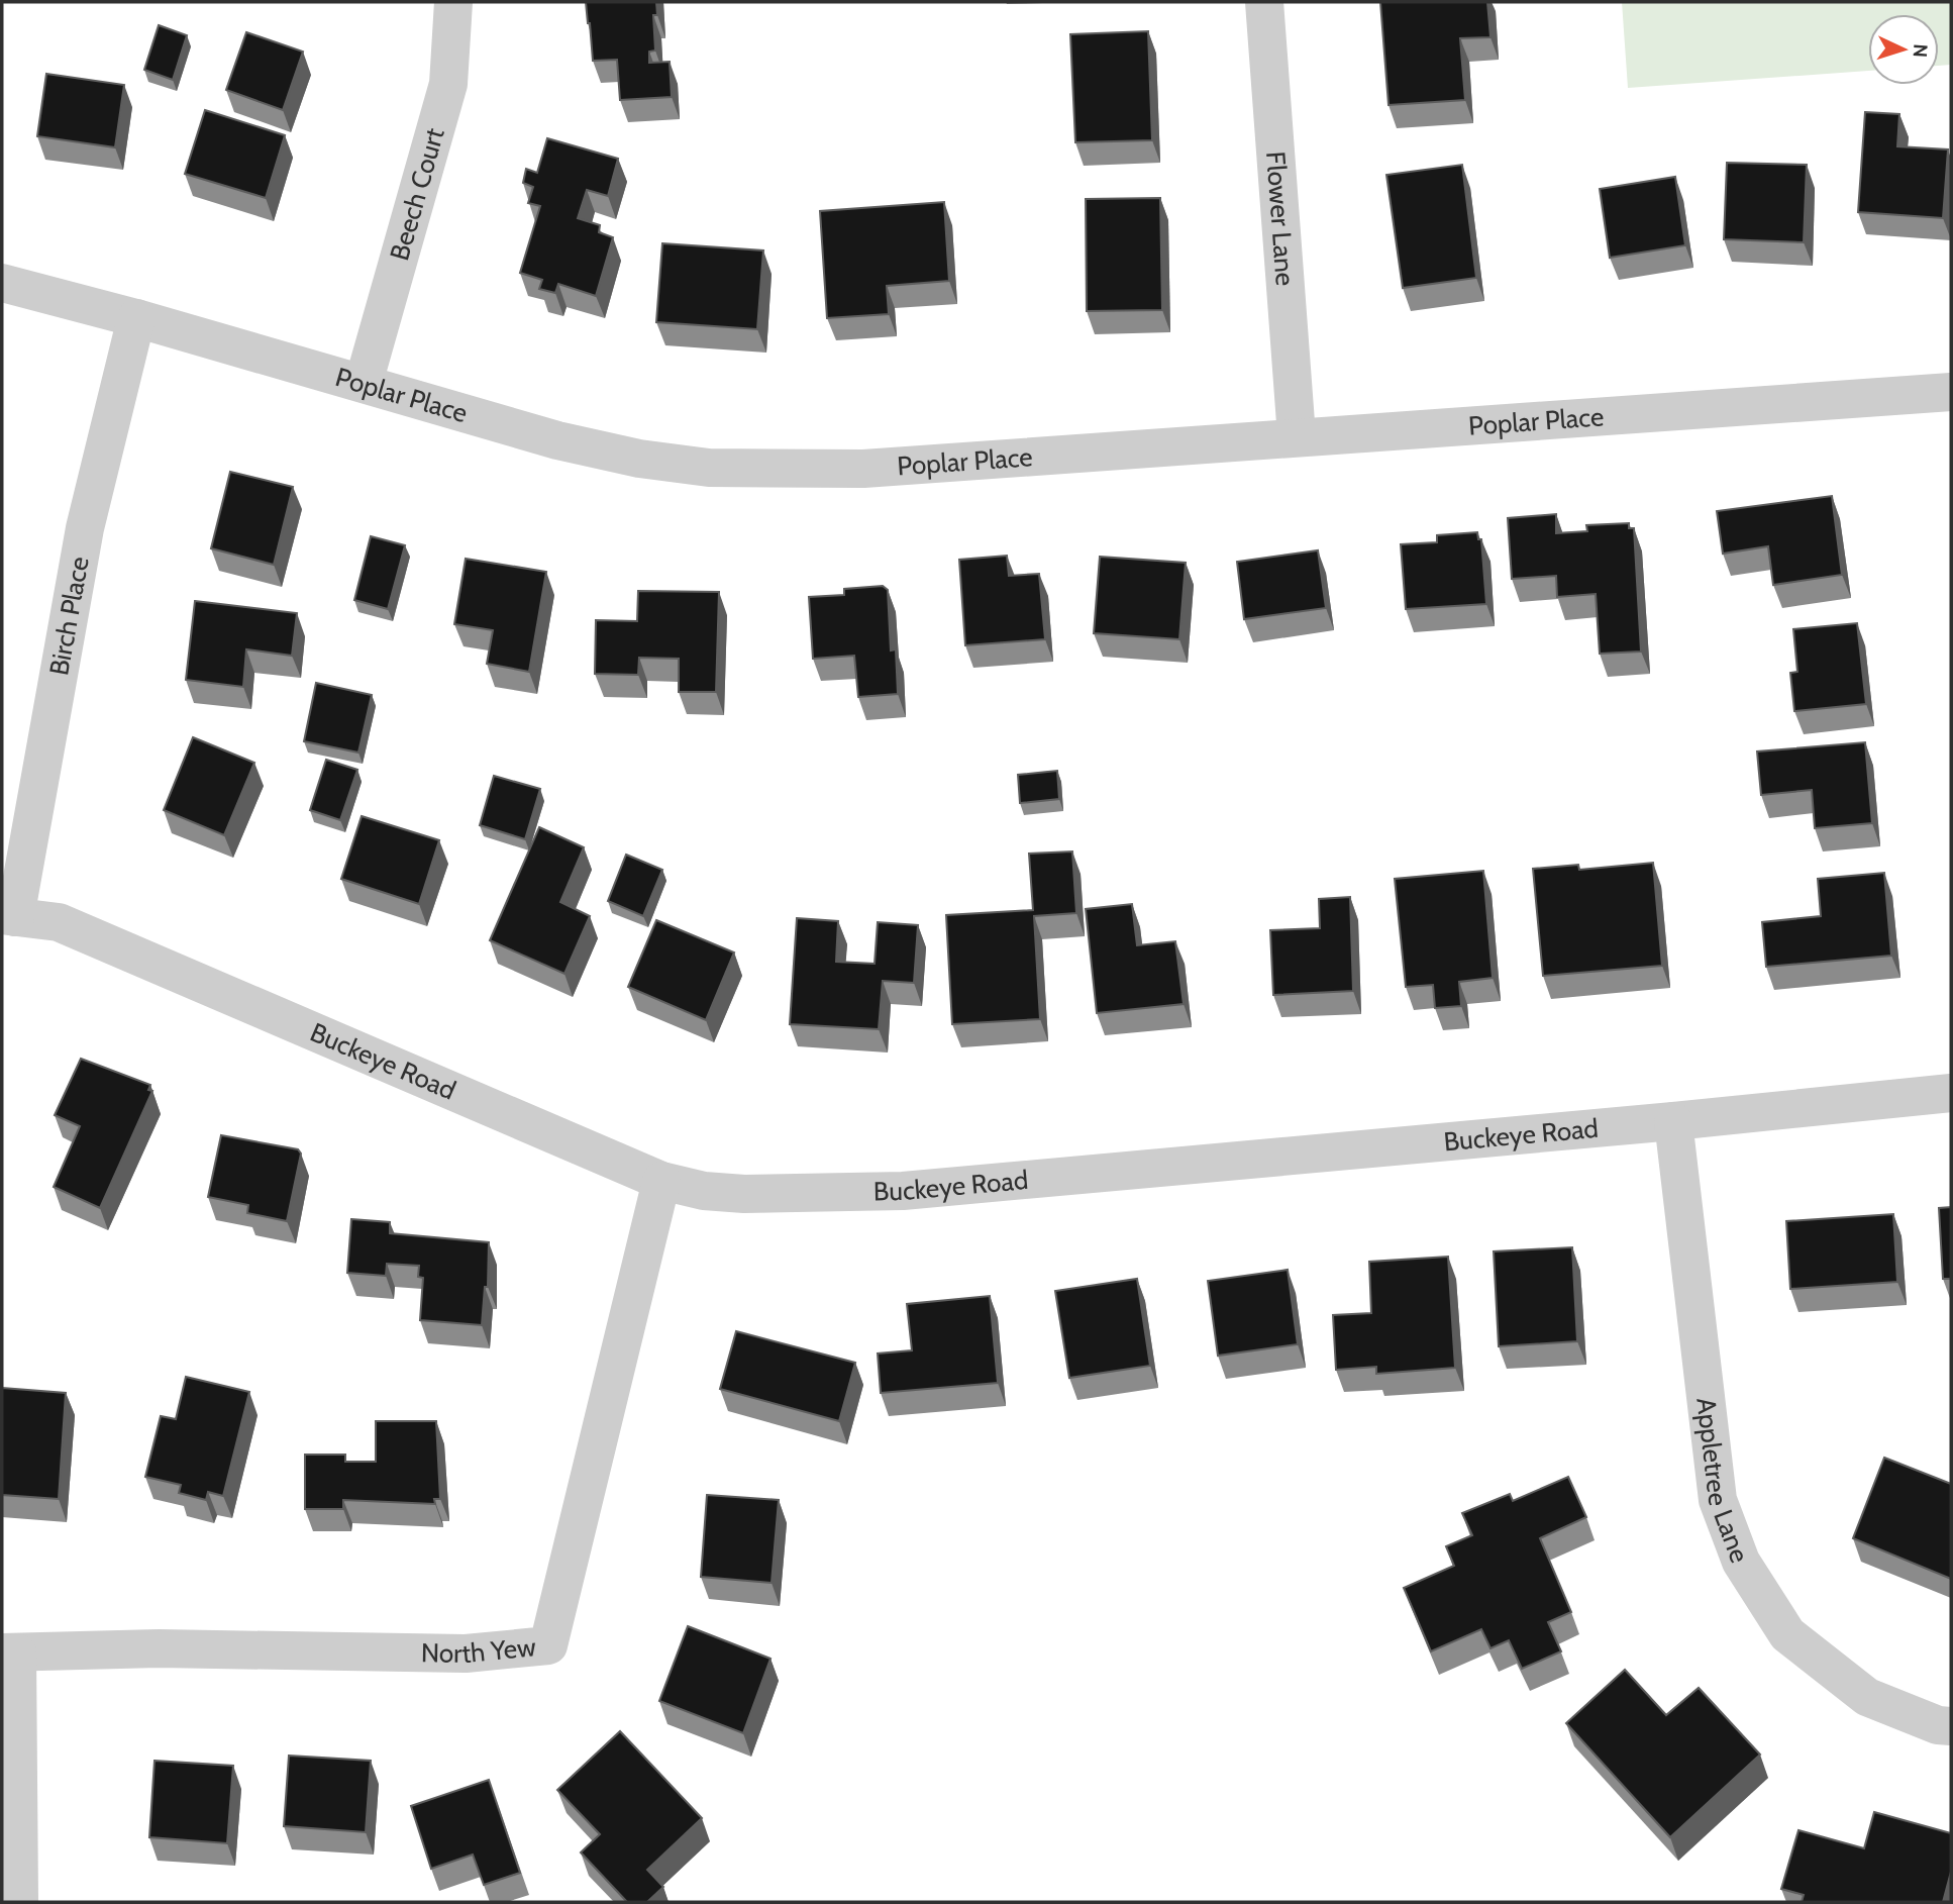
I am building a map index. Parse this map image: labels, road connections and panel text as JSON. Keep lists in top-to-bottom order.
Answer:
{
  "streets": {
    "street": [
      "Beech Court",
      "Flower Lane",
      "Poplar Place",
      "Birch Place",
      "Buckeye Road",
      "Appletree Lane",
      "North Yew"
    ]
  },
  "crossings": [
    ["Beech Court", "Poplar Place"],
    ["Flower Lane", "Poplar Place"],
    ["Poplar Place", "Birch Place"],
    ["Birch Place", "Buckeye Road"],
    ["Buckeye Road", "Appletree Lane"],
    ["Buckeye Road", "North Yew"]
  ],
  "north": "right"
}
